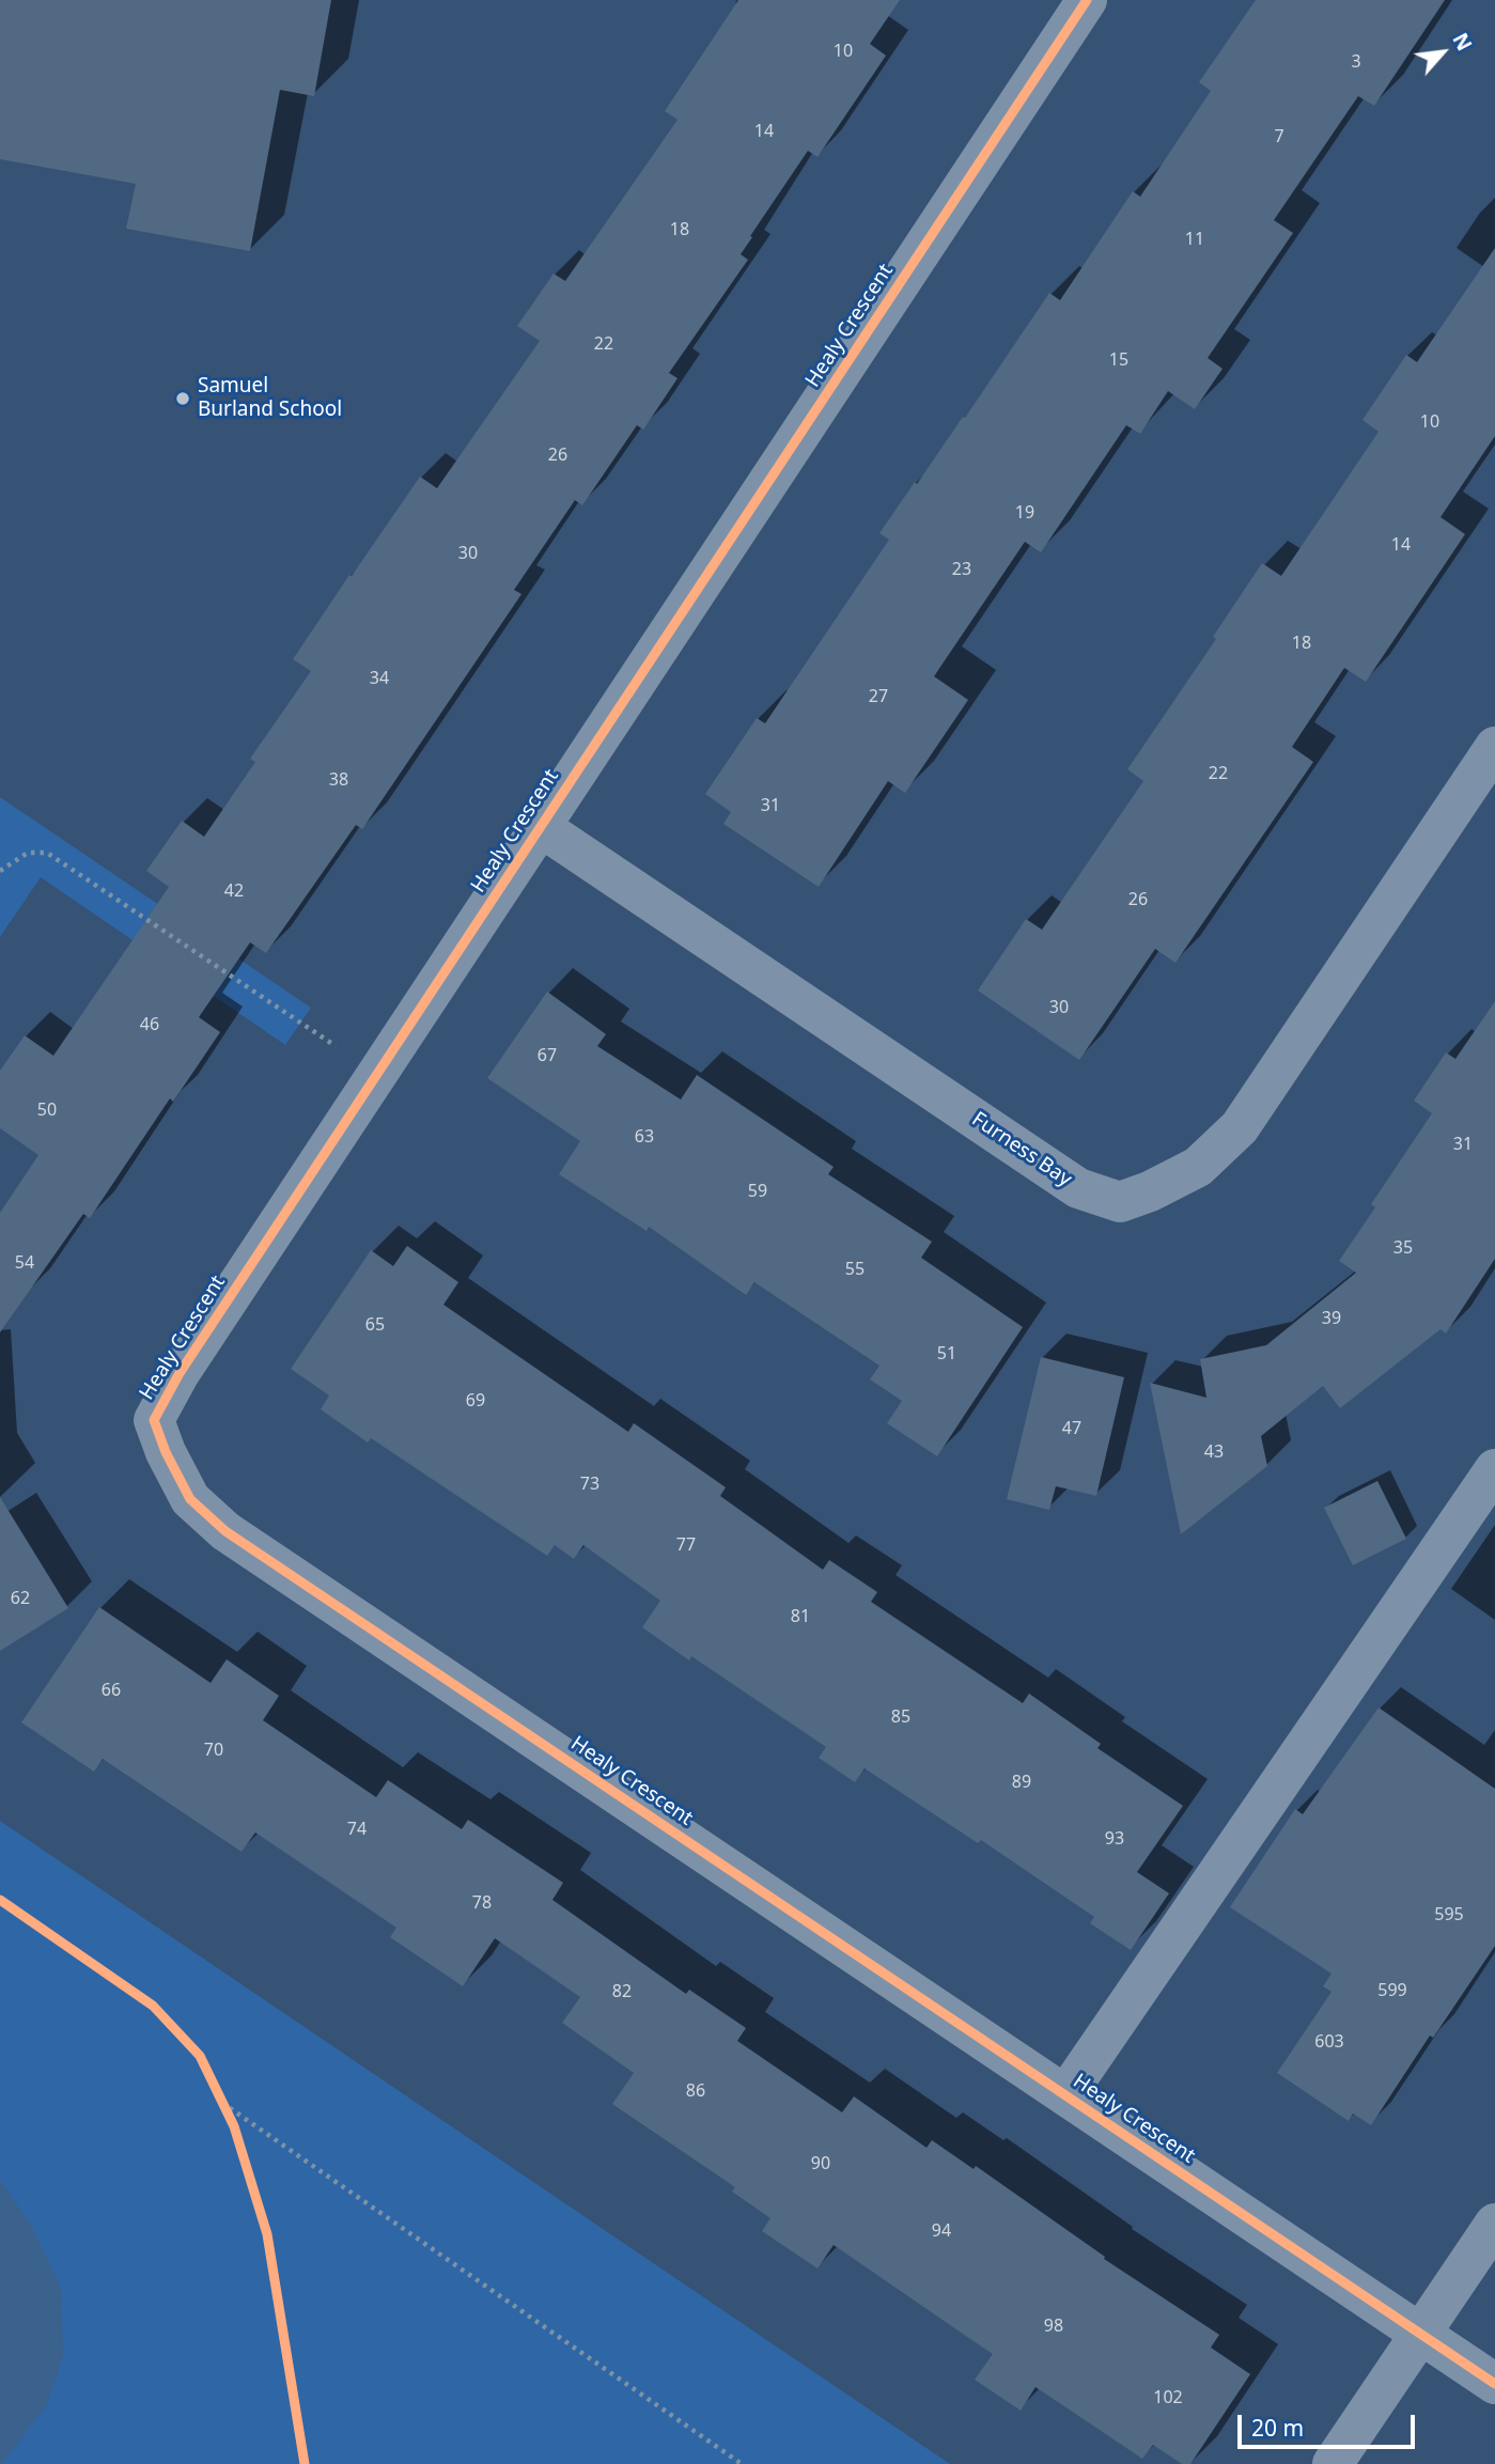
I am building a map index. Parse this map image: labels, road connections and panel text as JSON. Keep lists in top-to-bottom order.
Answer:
{
  "streets": {
    "street": ["Healy Crescent", "Furness Bay"]
  },
  "crossings": [
    ["Healy Crescent", "Furness Bay"]
  ],
  "places": ["Samuel Burland School"],
  "house_numbers": [
    "10",
    "3",
    "14",
    "7",
    "18",
    "11",
    "22",
    "15",
    "10",
    "26",
    "19",
    "14",
    "30",
    "23",
    "18",
    "34",
    "27",
    "22",
    "38",
    "31",
    "42",
    "26",
    "30",
    "46",
    "67",
    "50",
    "63",
    "31",
    "59",
    "35",
    "54",
    "55",
    "39",
    "65",
    "51",
    "69",
    "47",
    "43",
    "73",
    "77",
    "62",
    "81",
    "66",
    "85",
    "70",
    "89",
    "74",
    "93",
    "78",
    "595",
    "599",
    "82",
    "603",
    "86",
    "90",
    "94",
    "98",
    "102"
  ],
  "scale_bar": "20 m",
  "north": "top right"
}
